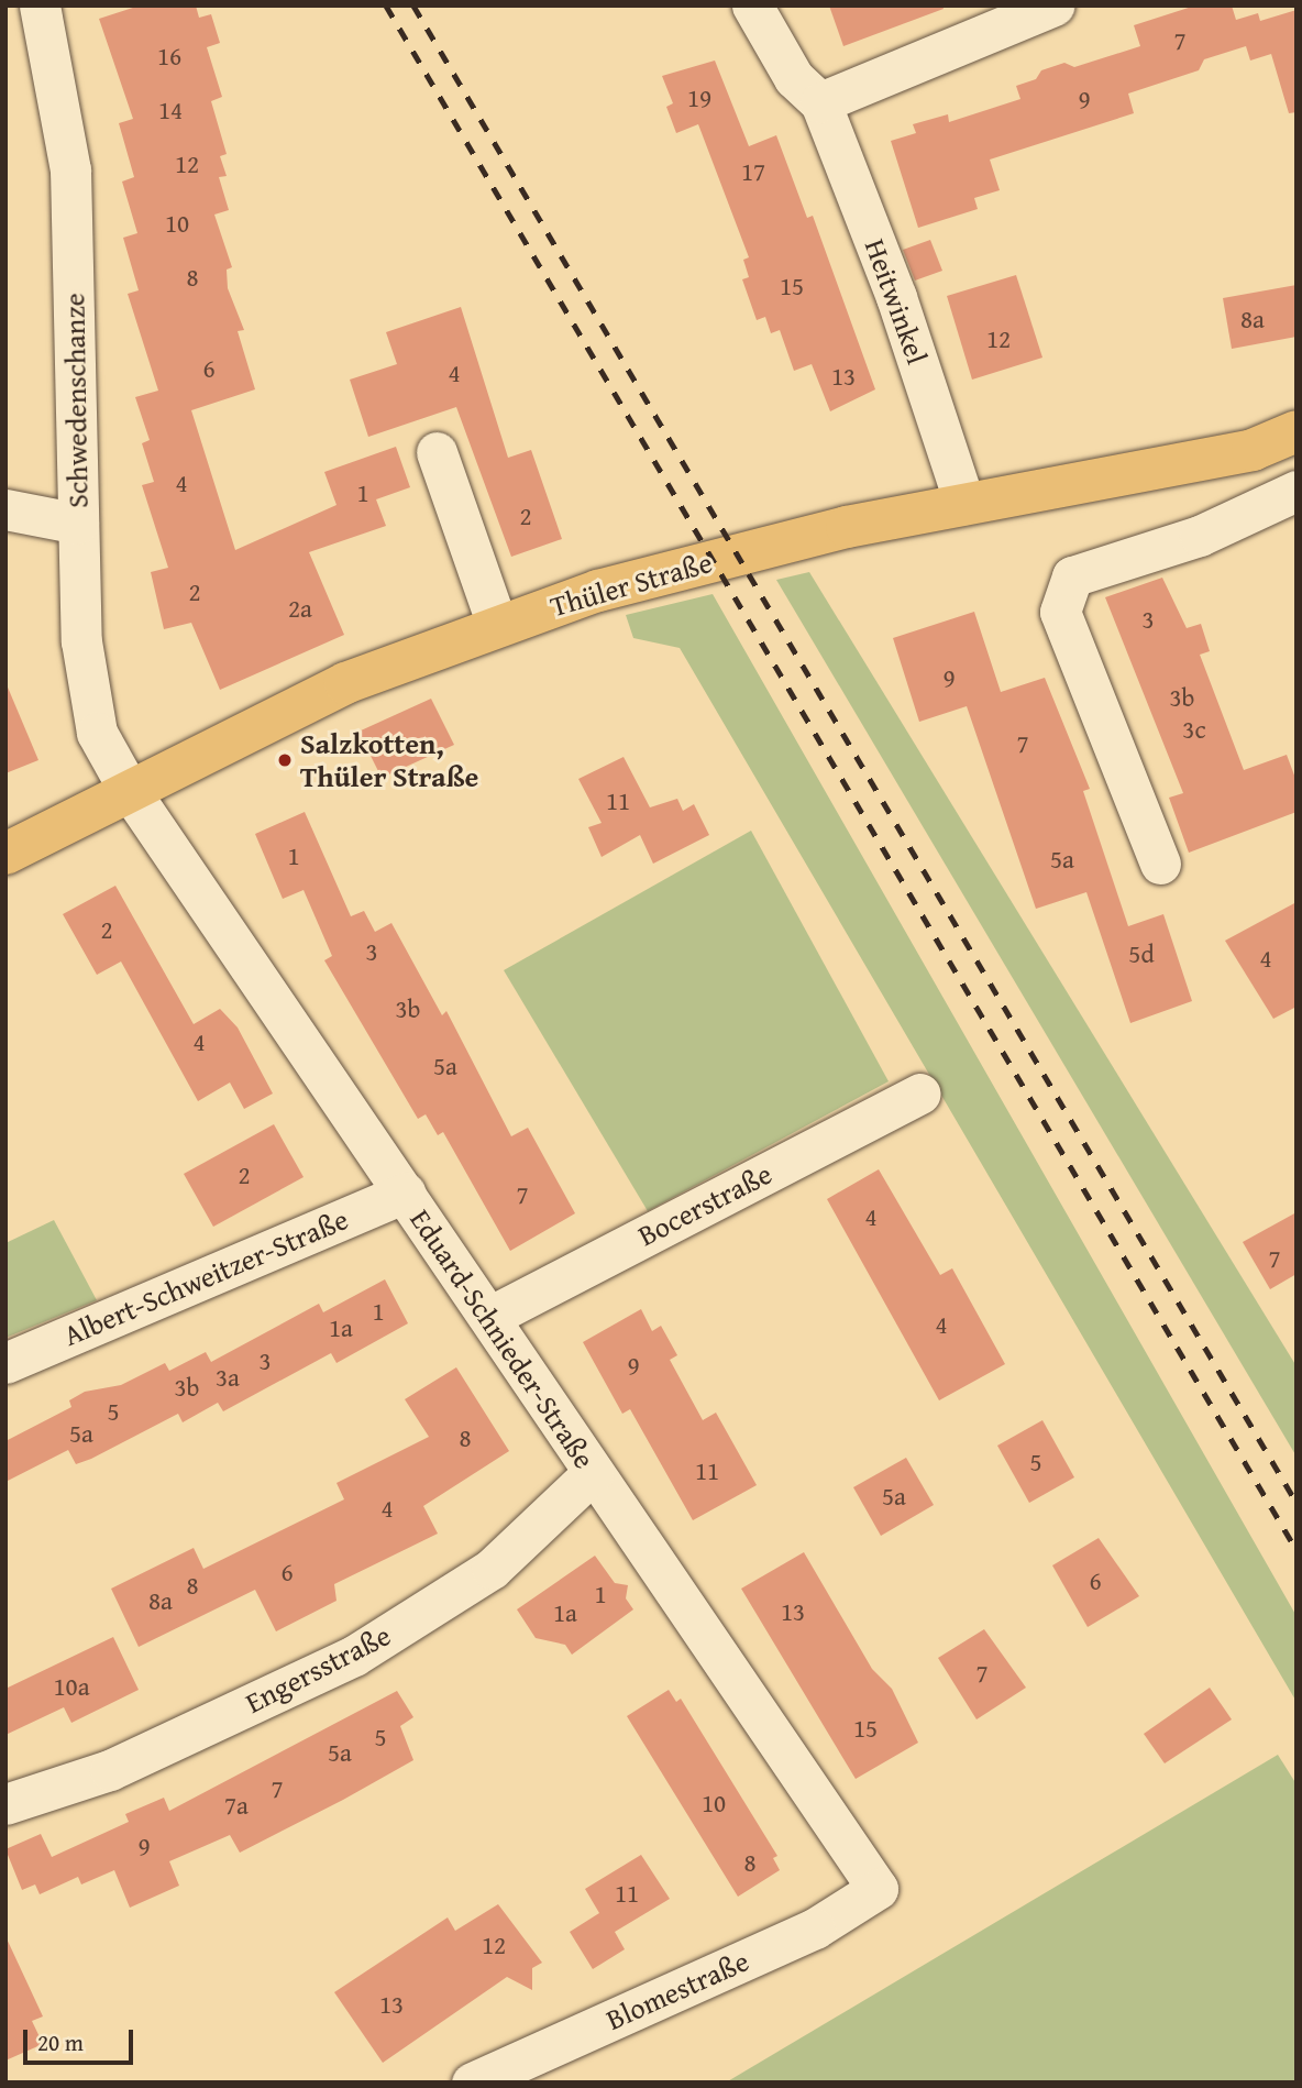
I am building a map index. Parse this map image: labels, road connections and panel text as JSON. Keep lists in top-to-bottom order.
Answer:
{
  "streets": {
    "main road": ["Thüler Straße"],
    "street": [
      "Heitwinkel",
      "Schwedenschanze",
      "Bocerstraße",
      "Albert-Schweitzer-Straße",
      "Eduard-Schnieder-Straße",
      "Engersstraße",
      "Blomestraße"
    ]
  },
  "crossings": [
    ["Heitwinkel", "Thüler Straße"],
    ["Schwedenschanze", "Thüler Straße"],
    ["Schwedenschanze", "Eduard-Schnieder-Straße"],
    ["Thüler Straße", "Eduard-Schnieder-Straße"],
    ["Bocerstraße", "Eduard-Schnieder-Straße"],
    ["Albert-Schweitzer-Straße", "Eduard-Schnieder-Straße"],
    ["Eduard-Schnieder-Straße", "Engersstraße"],
    ["Eduard-Schnieder-Straße", "Blomestraße"]
  ],
  "places": ["Salzkotten, Thüler Straße"],
  "house_numbers": [
    "7",
    "16",
    "19",
    "9",
    "14",
    "12",
    "17",
    "10",
    "8",
    "15",
    "8a",
    "12",
    "6",
    "4",
    "13",
    "4",
    "1",
    "2",
    "2",
    "2a",
    "3",
    "9",
    "3b",
    "3c",
    "7",
    "11",
    "1",
    "5a",
    "2",
    "3",
    "5d",
    "4",
    "3b",
    "4",
    "5a",
    "2",
    "7",
    "4",
    "7",
    "1",
    "4",
    "1a",
    "3",
    "9",
    "3a",
    "3b",
    "5",
    "5a",
    "8",
    "5",
    "11",
    "5a",
    "4",
    "6",
    "6",
    "8",
    "1",
    "8a",
    "13",
    "1a",
    "7",
    "10a",
    "15",
    "5",
    "5a",
    "7",
    "10",
    "7a",
    "9",
    "8",
    "11",
    "12",
    "13"
  ],
  "scale_bar": "20 m"
}
